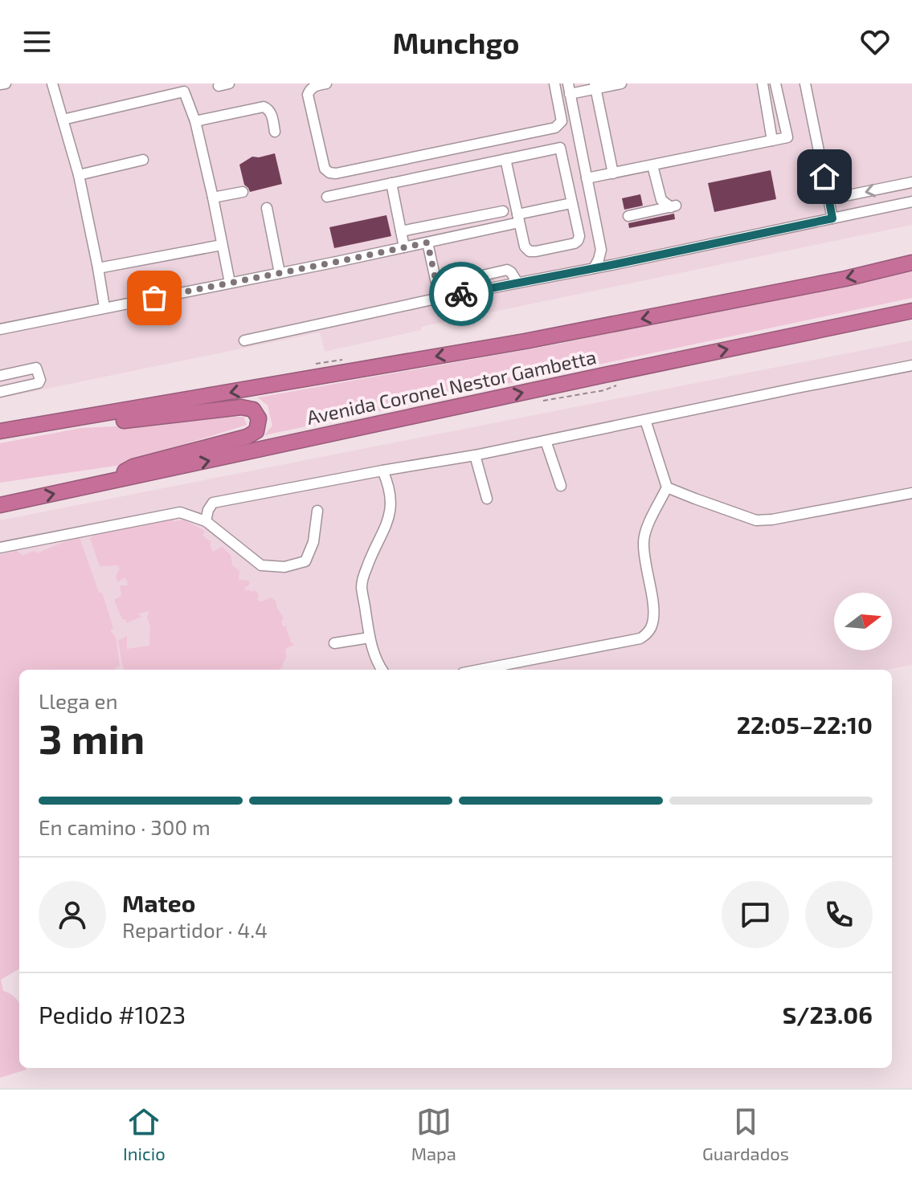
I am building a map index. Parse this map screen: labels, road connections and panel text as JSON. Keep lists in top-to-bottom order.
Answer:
{
  "streets": {
    "highway": ["Avenida Coronel Nestor Gambetta"]
  },
  "north": "right",
  "page": {
    "header": "Munchgo",
    "heading": ["3 min", "Llega en", "22:05–22:10"],
    "panel": [
      "Mateo",
      "Repartidor · 4.4",
      "Pedido #1023",
      "S/23.06"
    ],
    "bar": "En camino · 300 m",
    "tabs": ["Inicio", "Mapa", "Guardados"]
  }
}
